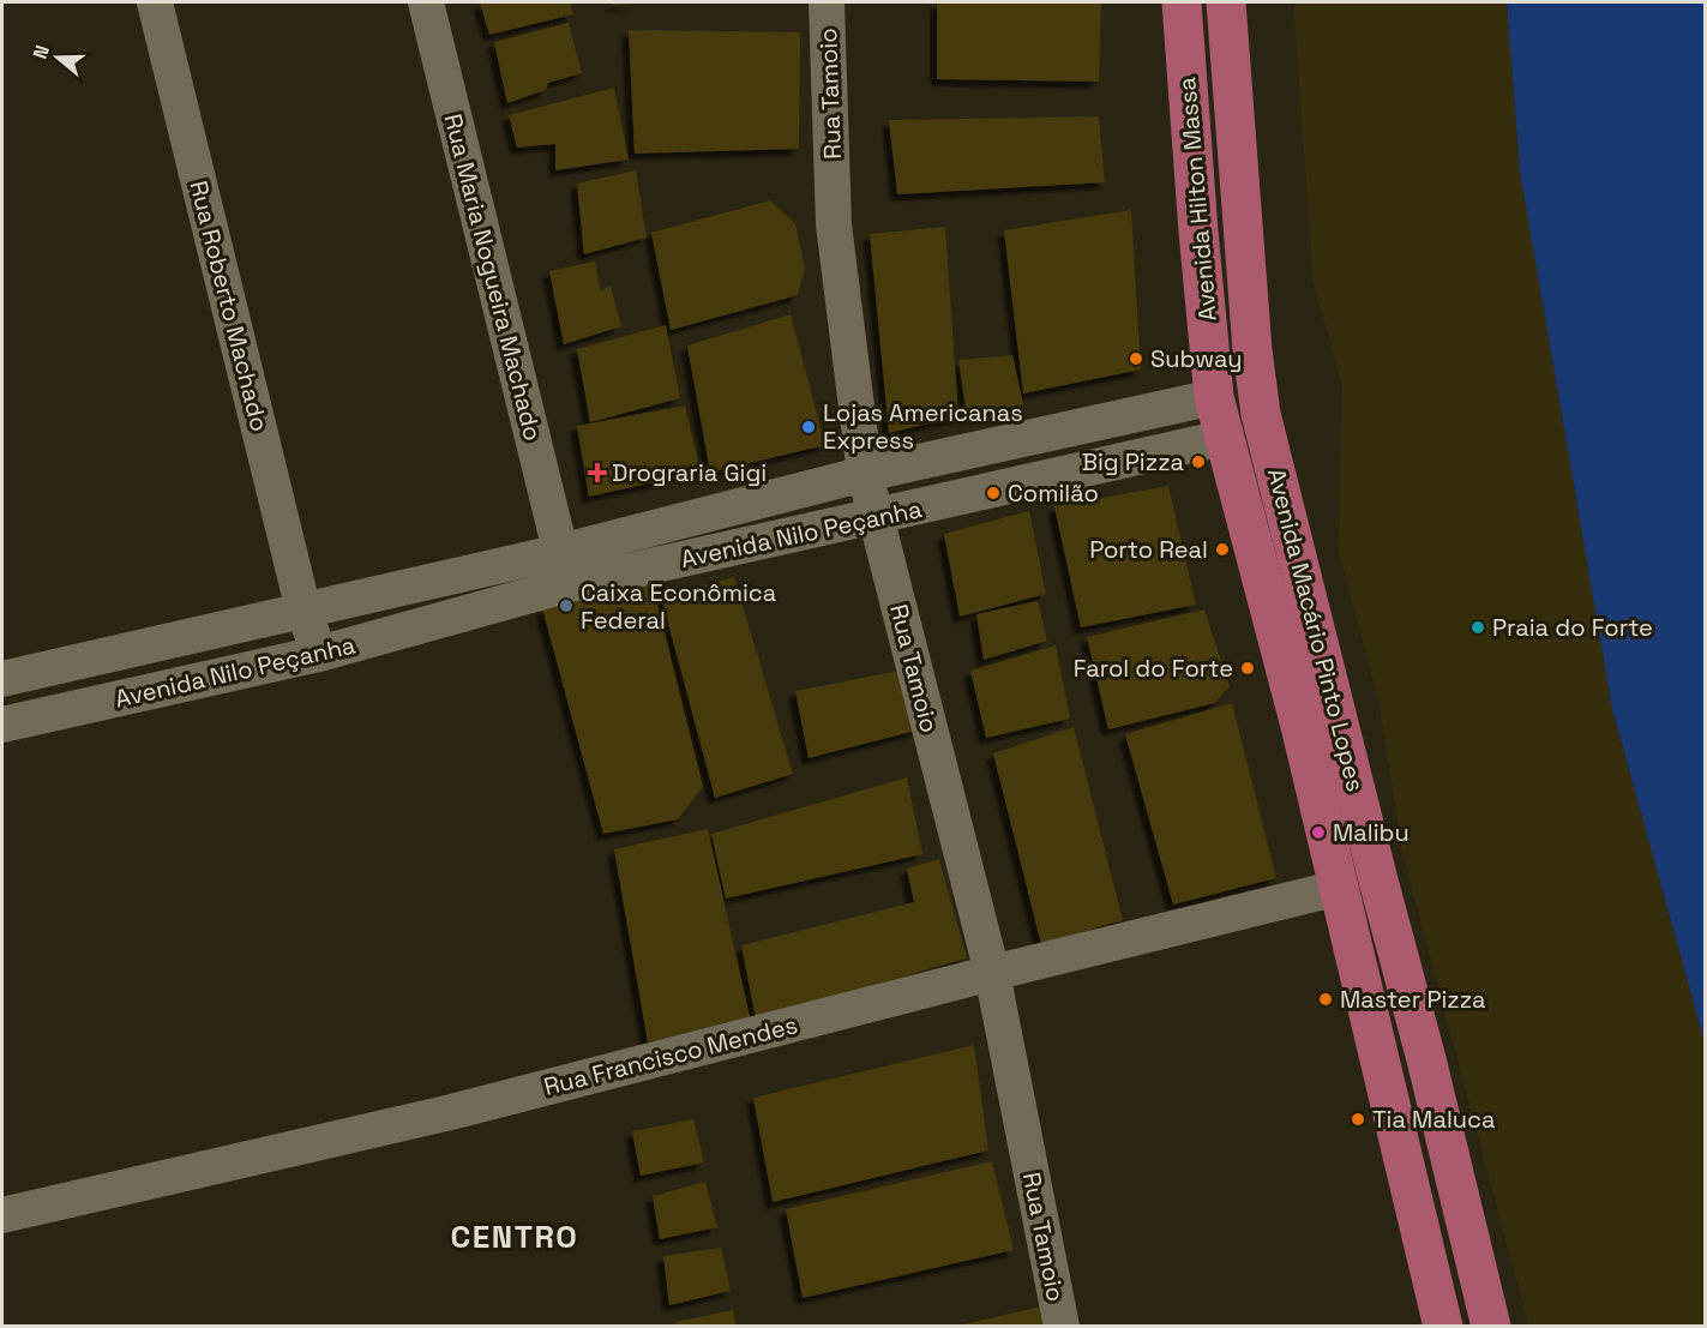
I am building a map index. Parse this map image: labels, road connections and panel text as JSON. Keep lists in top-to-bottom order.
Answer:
{
  "streets": {
    "main road": ["Avenida Hilton Massa", "Avenida Macário Pinto Lopes"],
    "street": [
      "Rua Tamoio",
      "Rua Maria Nogueira Machado",
      "Rua Roberto Machado",
      "Avenida Nilo Peçanha",
      "Rua Francisco Mendes"
    ]
  },
  "crossings": [
    ["Rua Tamoio", "Avenida Nilo Peçanha"],
    ["Rua Tamoio", "Rua Francisco Mendes"],
    ["Avenida Hilton Massa", "Avenida Nilo Peçanha"],
    ["Avenida Hilton Massa", "Avenida Macário Pinto Lopes"],
    ["Rua Maria Nogueira Machado", "Avenida Nilo Peçanha"],
    ["Rua Roberto Machado", "Avenida Nilo Peçanha"],
    ["Avenida Nilo Peçanha", "Avenida Macário Pinto Lopes"],
    ["Avenida Macário Pinto Lopes", "Rua Francisco Mendes"]
  ],
  "districts": ["CENTRO"],
  "places": {
    "other": [
      "Subway",
      "Lojas Americanas Express",
      "Big Pizza",
      "Comilão",
      "Porto Real",
      "Caixa Econômica Federal",
      "Praia do Forte",
      "Farol do Forte",
      "Malibu",
      "Master Pizza",
      "Tia Maluca"
    ],
    "health": ["Drograria Gigi"]
  },
  "north": "left"
}
